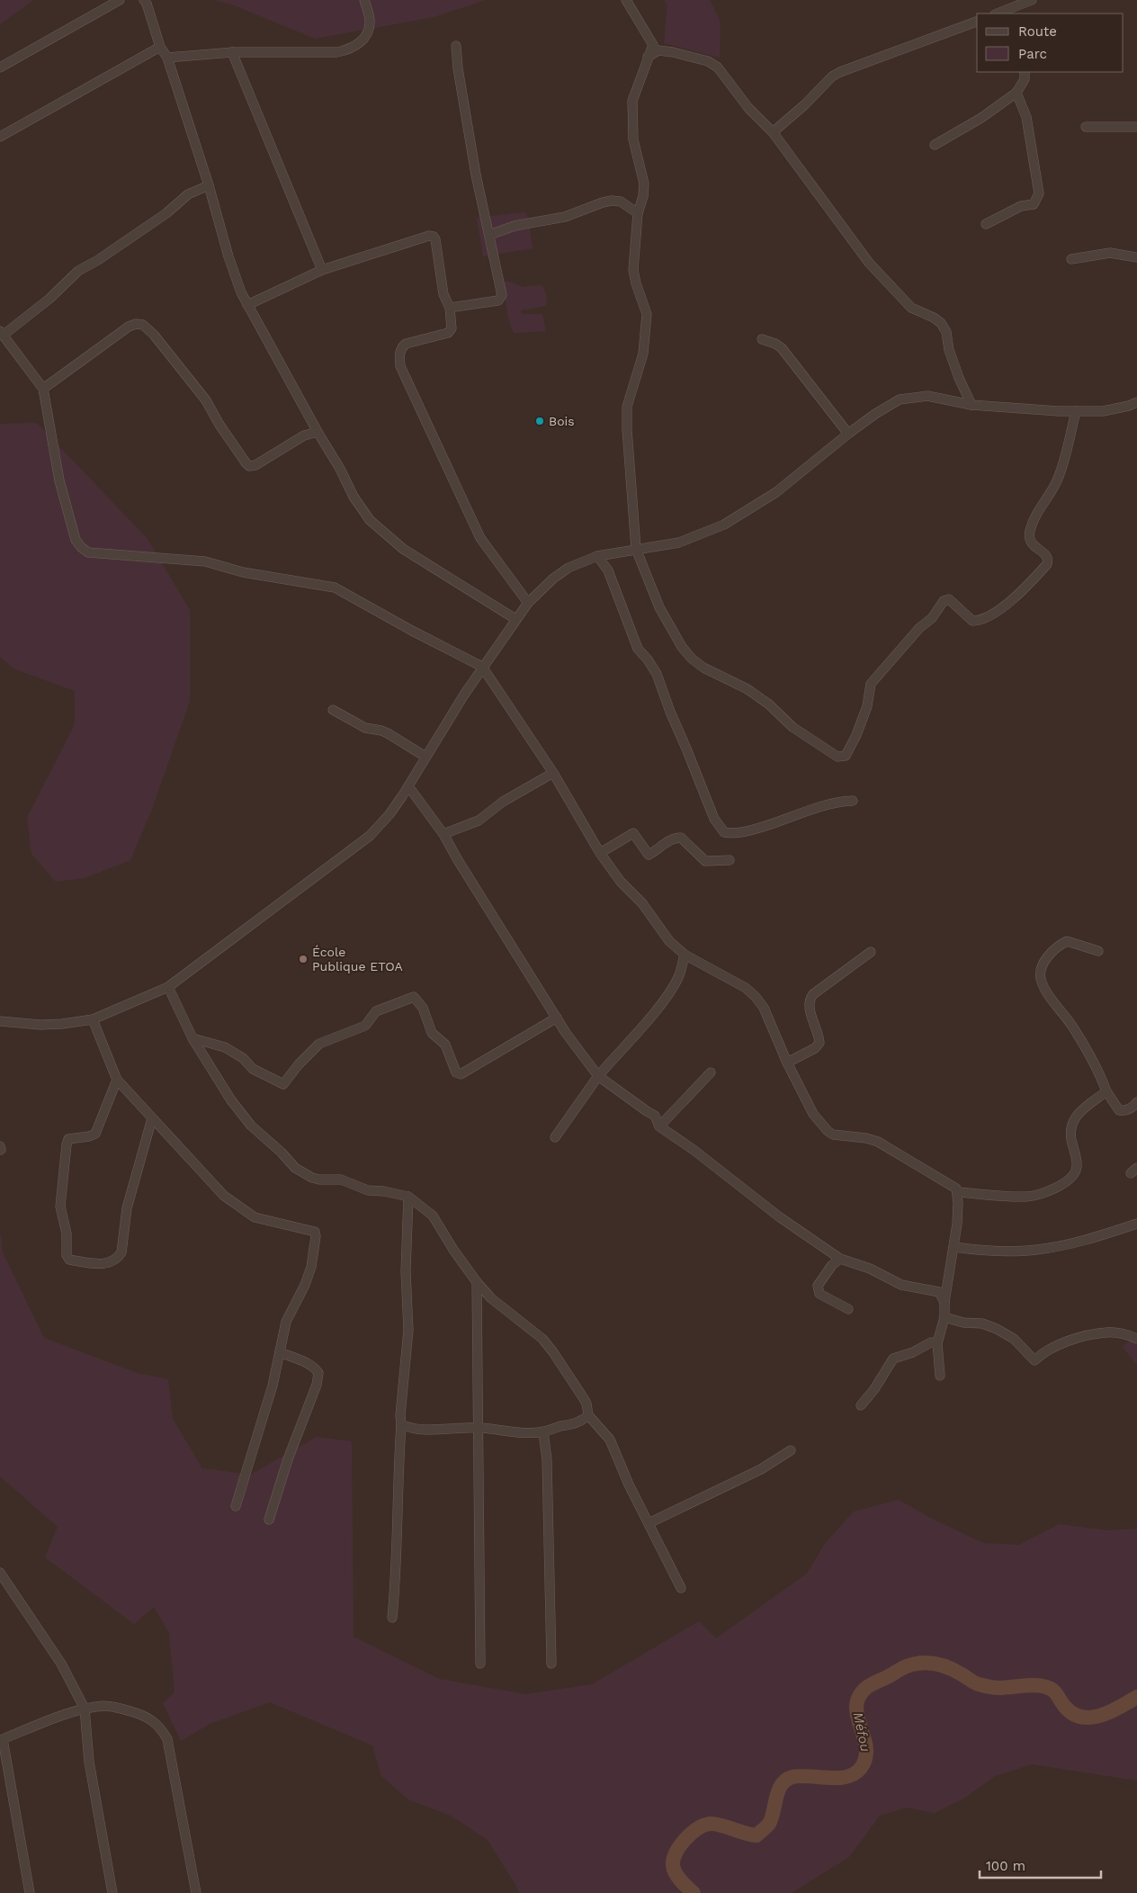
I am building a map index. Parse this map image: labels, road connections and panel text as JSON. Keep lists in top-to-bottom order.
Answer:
{
  "water": ["Méfou"],
  "places": ["Bois", "École Publique ETOA"],
  "legend": ["Route", "Parc"],
  "scale_bar": "100 m"
}
